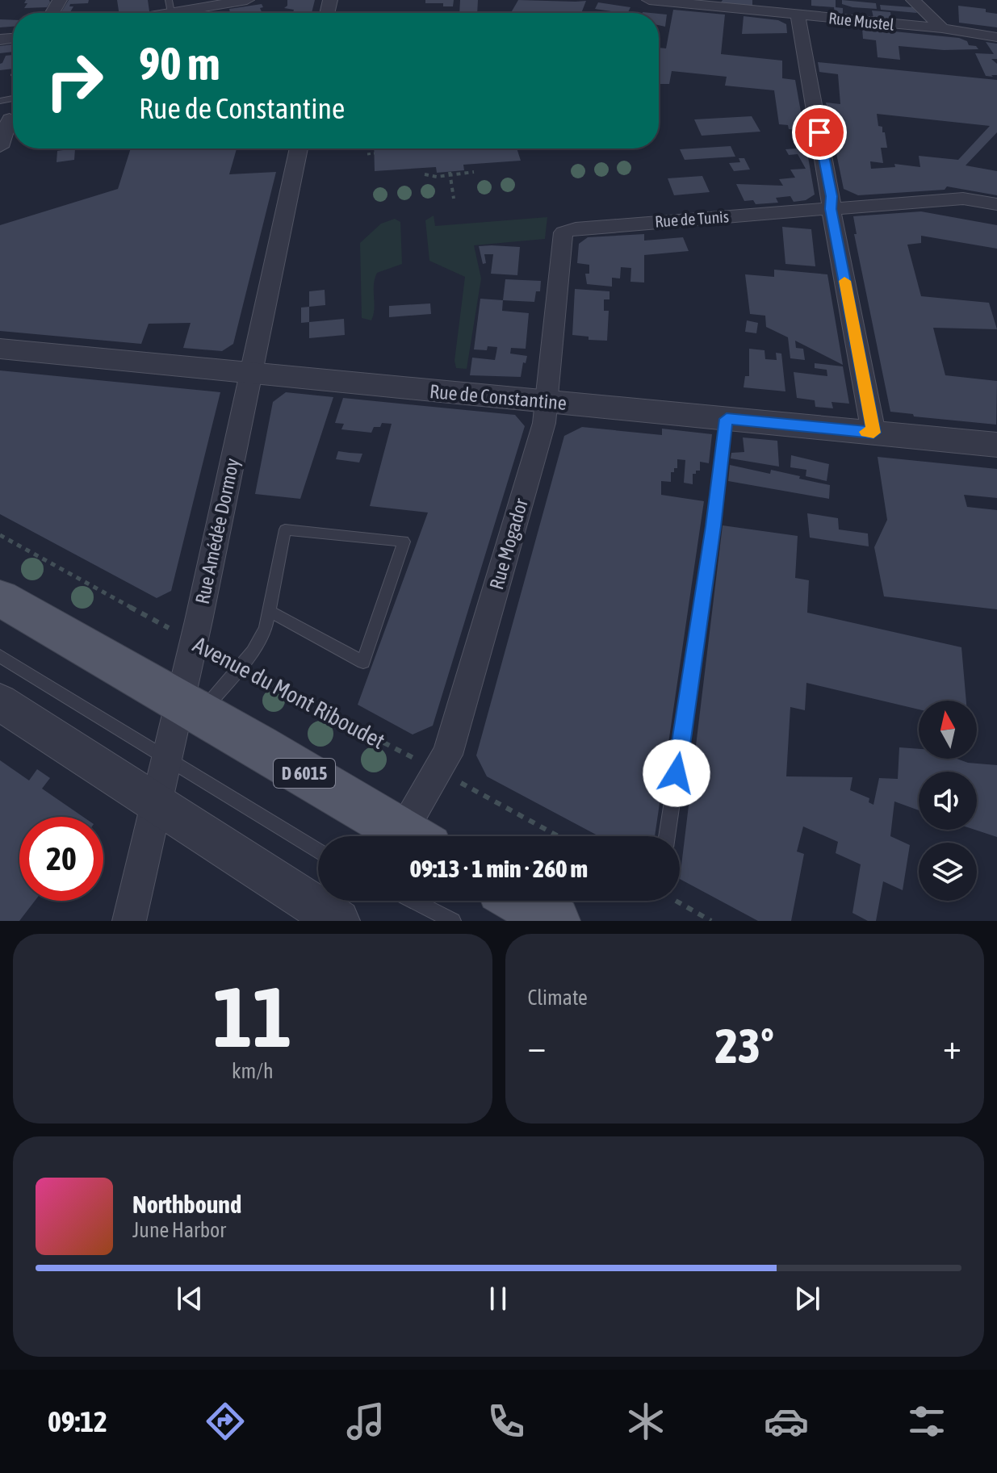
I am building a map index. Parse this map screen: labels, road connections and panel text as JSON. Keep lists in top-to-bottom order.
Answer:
{
  "streets": {
    "main road": ["D 6015"],
    "street": [
      "Rue Mustel",
      "Rue de Tunis",
      "Rue de Constantine",
      "Rue Amédée Dormoy",
      "Rue Mogador"
    ],
    "path": ["Avenue du Mont Riboudet"]
  },
  "crossings": [
    ["Rue de Tunis", "Rue Mogador"],
    ["Rue de Constantine", "Rue Amédée Dormoy"],
    ["Rue de Constantine", "Rue Mogador"],
    ["Rue Amédée Dormoy", "Avenue du Mont Riboudet"],
    ["Rue Amédée Dormoy", "D 6015"],
    ["Rue Mogador", "Avenue du Mont Riboudet"]
  ],
  "north": "top",
  "page": {
    "turn": ["90 m", "Rue de Constantine"],
    "limit": "20",
    "trip": "09:13 · 1 min · 260 m",
    "tile": [
      ["11", "km/h"],
      "Climate"
    ],
    "heat": ["−", "23°", "+"],
    "song": ["Northbound", "June Harbor"],
    "tabs": "09:12"
  }
}
